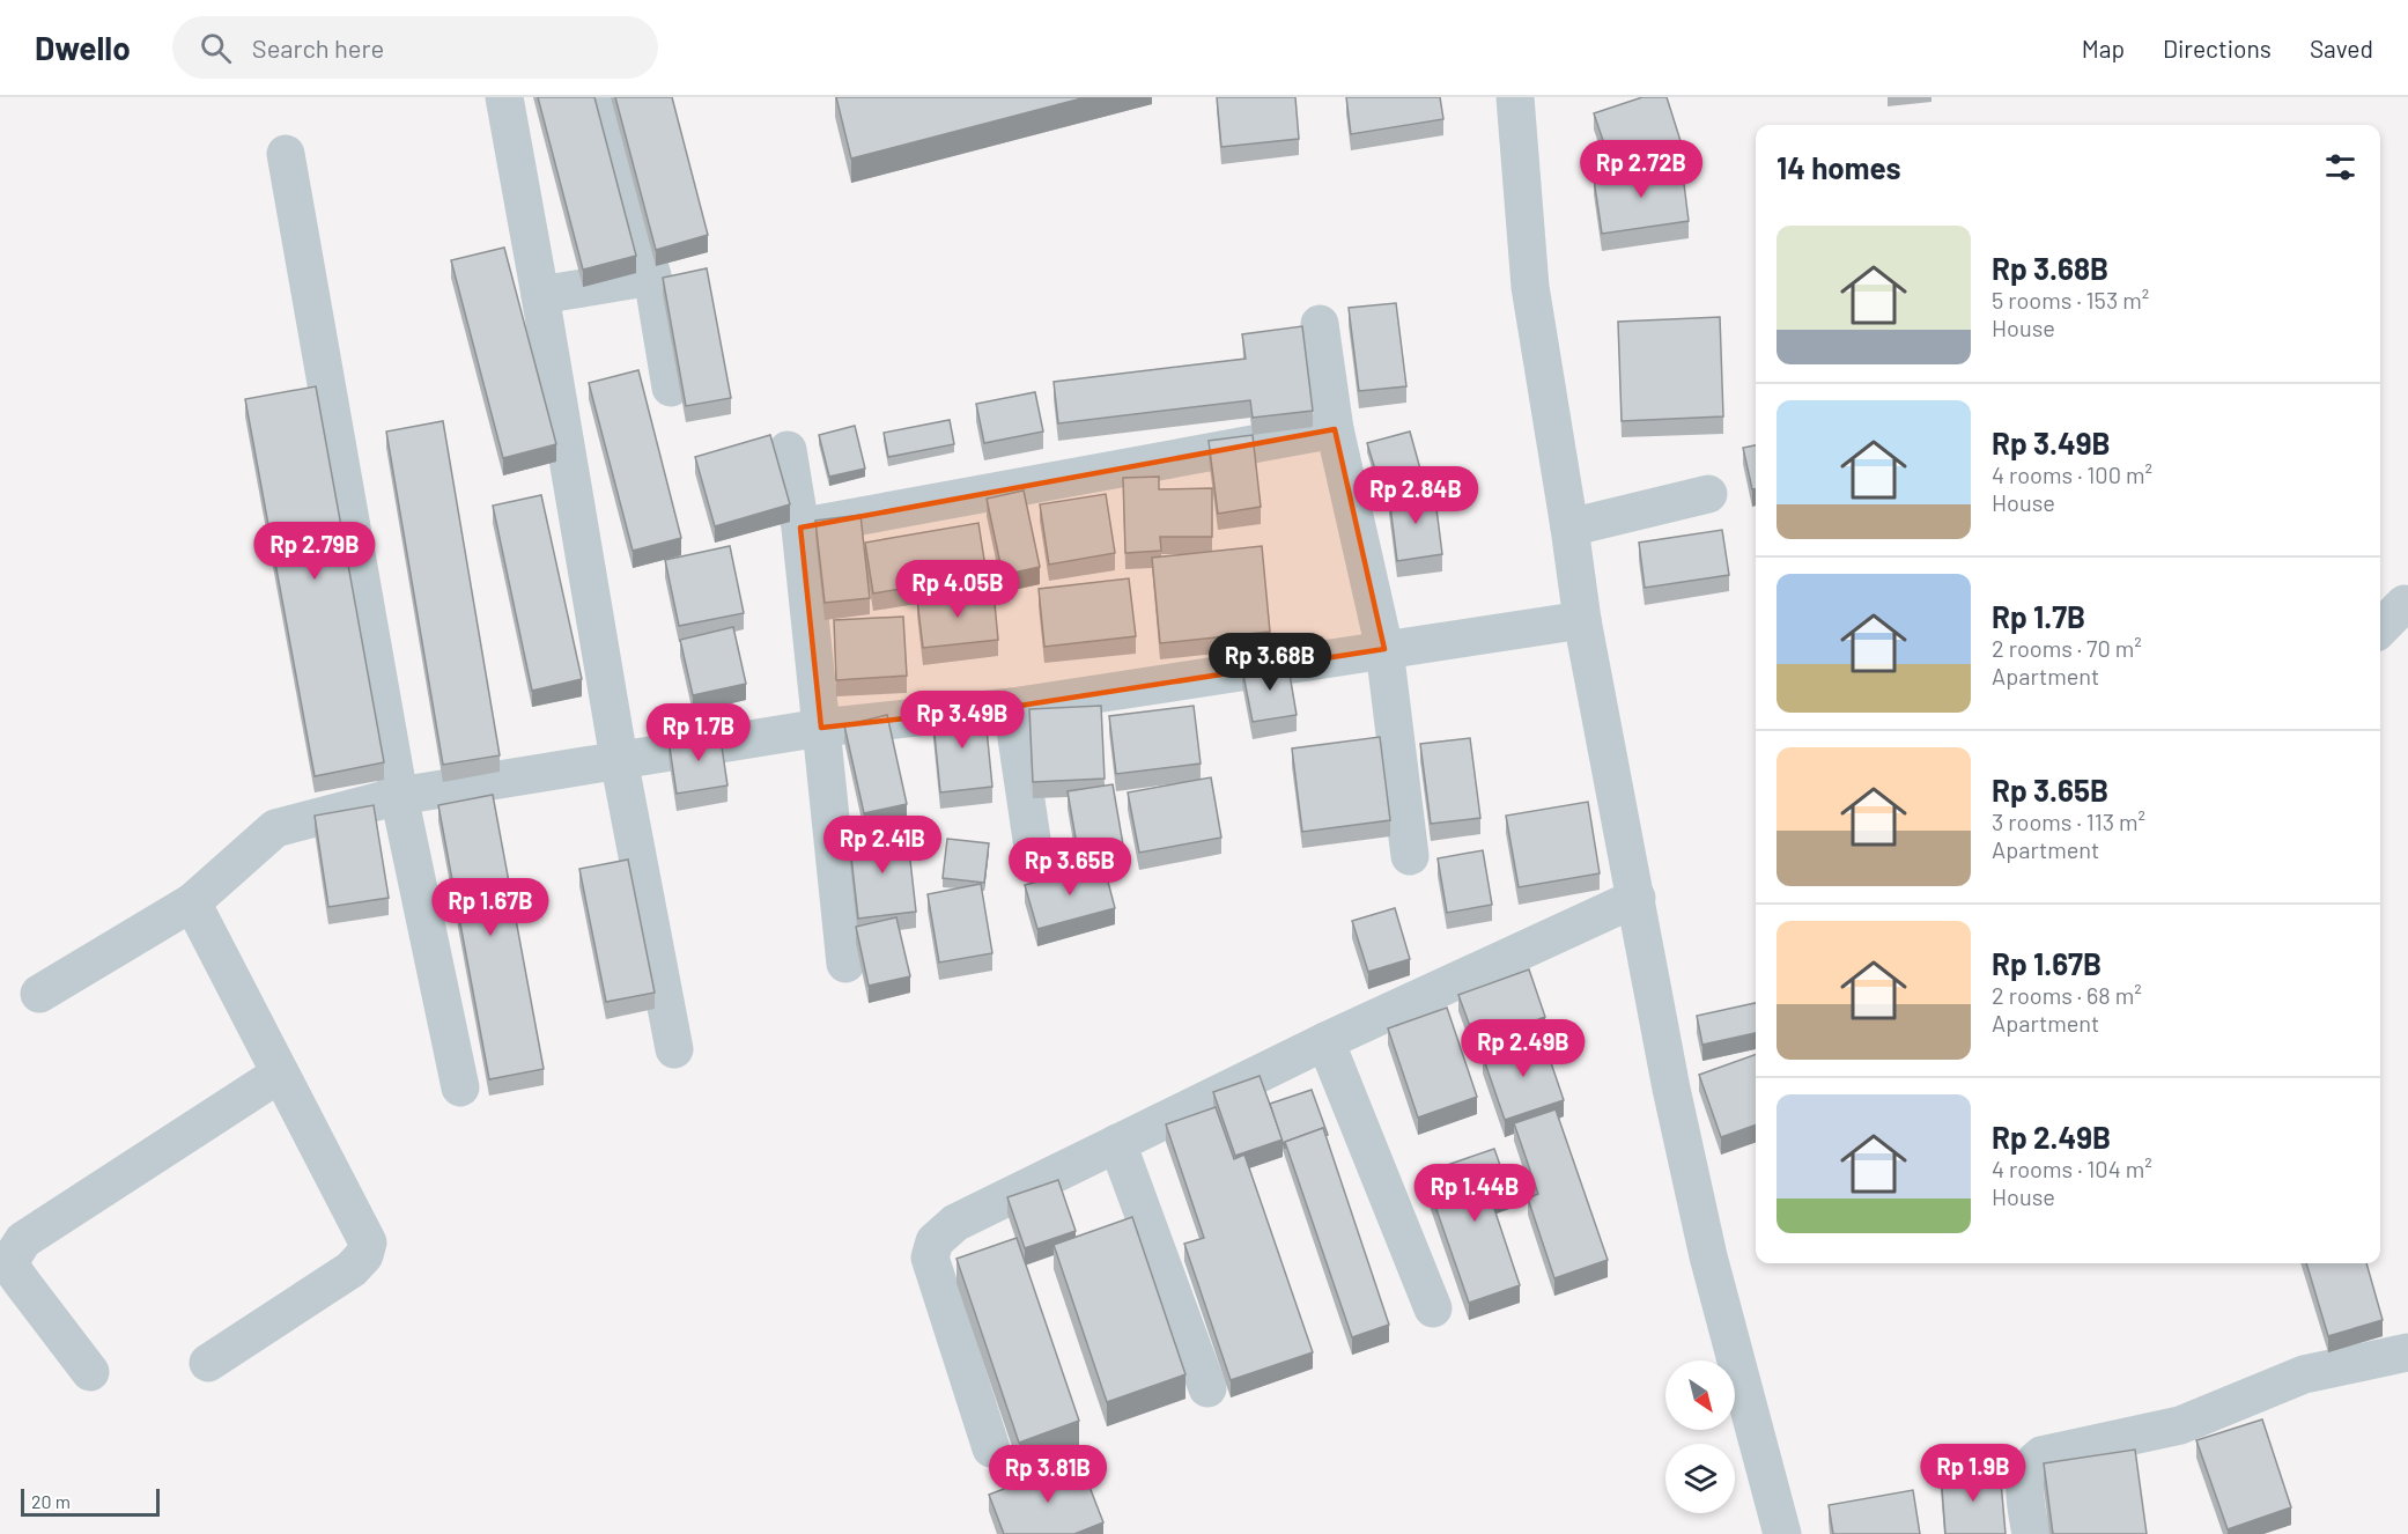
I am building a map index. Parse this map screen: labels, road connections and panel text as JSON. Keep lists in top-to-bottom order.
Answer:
{
  "scale_bar": "20 m",
  "north": "bottom right",
  "page": {
    "header": "Dwello",
    "search": "Search here",
    "nav": ["Map", "Directions", "Saved"],
    "heading": "14 homes",
    "price": [
      "Rp 2.72B",
      "Rp 2.84B",
      "Rp 2.79B",
      "Rp 4.05B",
      "Rp 3.68B",
      "Rp 3.49B",
      "Rp 1.7B",
      "Rp 2.41B",
      "Rp 3.65B",
      "Rp 1.67B",
      "Rp 2.49B",
      "Rp 1.44B",
      "Rp 1.9B",
      "Rp 3.81B"
    ],
    "list": [
      {
        "name": "Rp 3.68B",
        "note": "5 rooms · 153 m² · House"
      },
      {
        "name": "Rp 3.49B",
        "note": "4 rooms · 100 m² · House"
      },
      {
        "name": "Rp 1.7B",
        "note": "2 rooms · 70 m² · Apartment"
      },
      {
        "name": "Rp 3.65B",
        "note": "3 rooms · 113 m² · Apartment"
      },
      {
        "name": "Rp 1.67B",
        "note": "2 rooms · 68 m² · Apartment"
      },
      {
        "name": "Rp 2.49B",
        "note": "4 rooms · 104 m² · House"
      }
    ],
    "scale": "20 m"
  }
}
